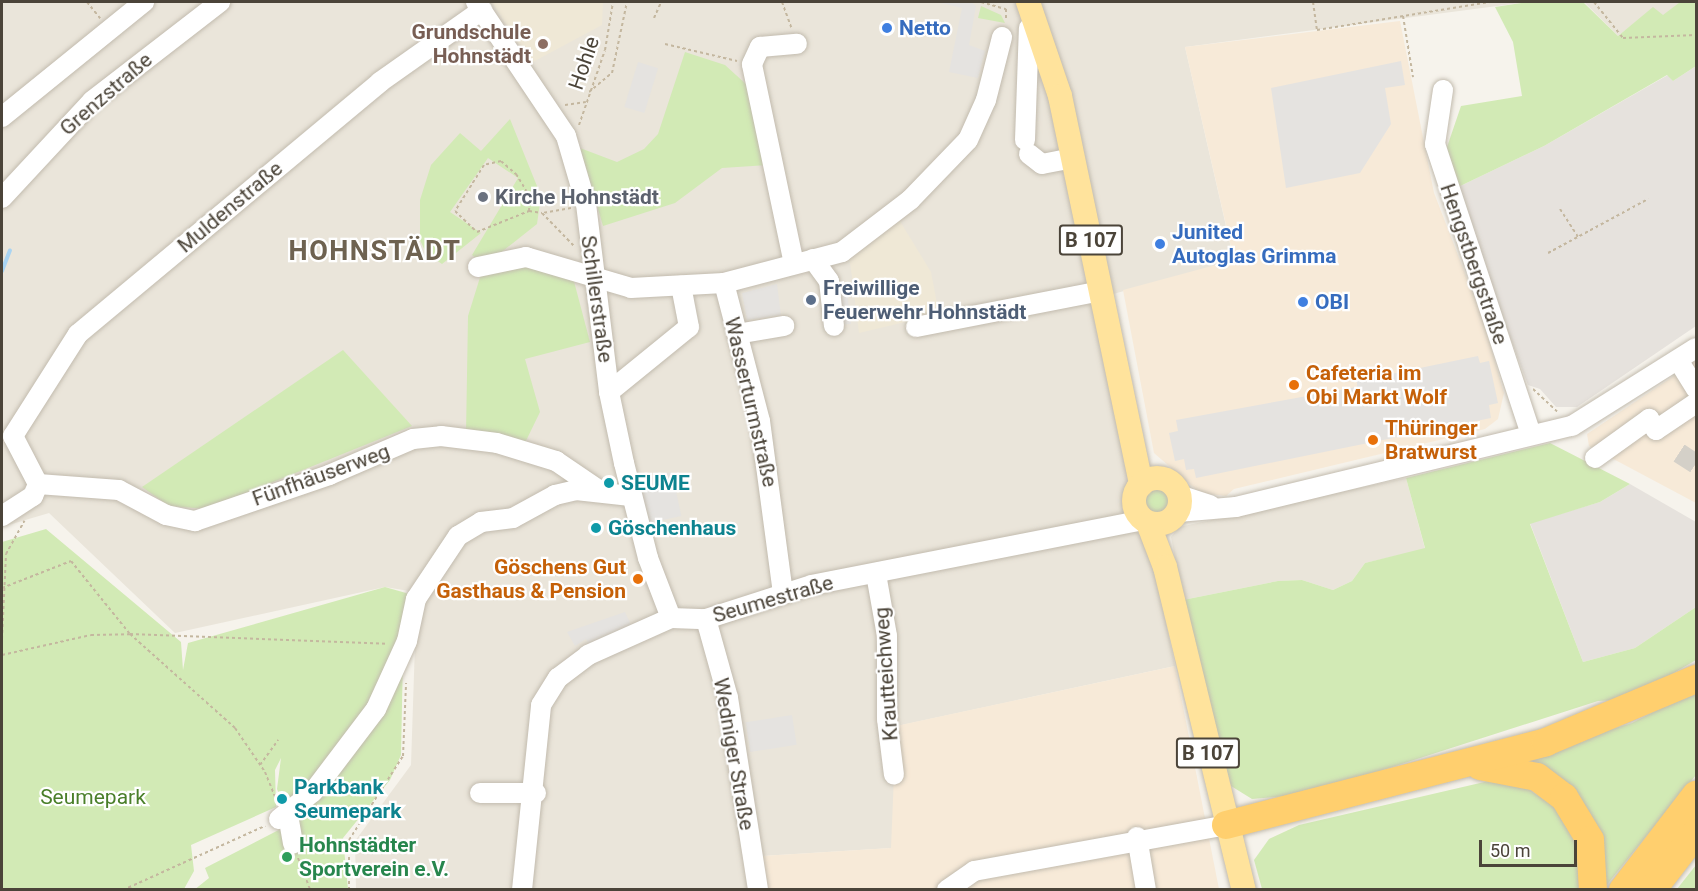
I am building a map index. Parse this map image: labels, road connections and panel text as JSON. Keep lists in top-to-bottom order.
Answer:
{
  "streets": {
    "main road": ["B 107"],
    "street": [
      "Grenzstraße",
      "Muldenstraße",
      "Hengstbergstraße",
      "Schillerstraße",
      "Wasserturmstraße",
      "Fünfhäuserweg",
      "Seumestraße",
      "Krautteichweg",
      "Wedniger Straße"
    ],
    "path": ["Hohle"]
  },
  "crossings": [
    ["Muldenstraße", "Schillerstraße"],
    ["Muldenstraße", "Fünfhäuserweg"],
    ["B 107", "Seumestraße"],
    ["Schillerstraße", "Fünfhäuserweg"],
    ["Schillerstraße", "Seumestraße"],
    ["Wasserturmstraße", "Seumestraße"],
    ["Seumestraße", "Krautteichweg"],
    ["Seumestraße", "Wedniger Straße"]
  ],
  "districts": ["HOHNSTÄDT"],
  "parks": ["Seumepark"],
  "places": [
    "Netto",
    "Grundschule Hohnstädt",
    "Kirche Hohnstädt",
    "Junited Autoglas Grimma",
    "Freiwillige Feuerwehr Hohnstädt",
    "OBI",
    "Cafeteria im Obi Markt Wolf",
    "Thüringer Bratwurst",
    "SEUME",
    "Göschenhaus",
    "Göschens Gut Gasthaus & Pension",
    "Parkbank Seumepark",
    "Hohnstädter Sportverein e.V."
  ],
  "scale_bar": "50 m"
}
